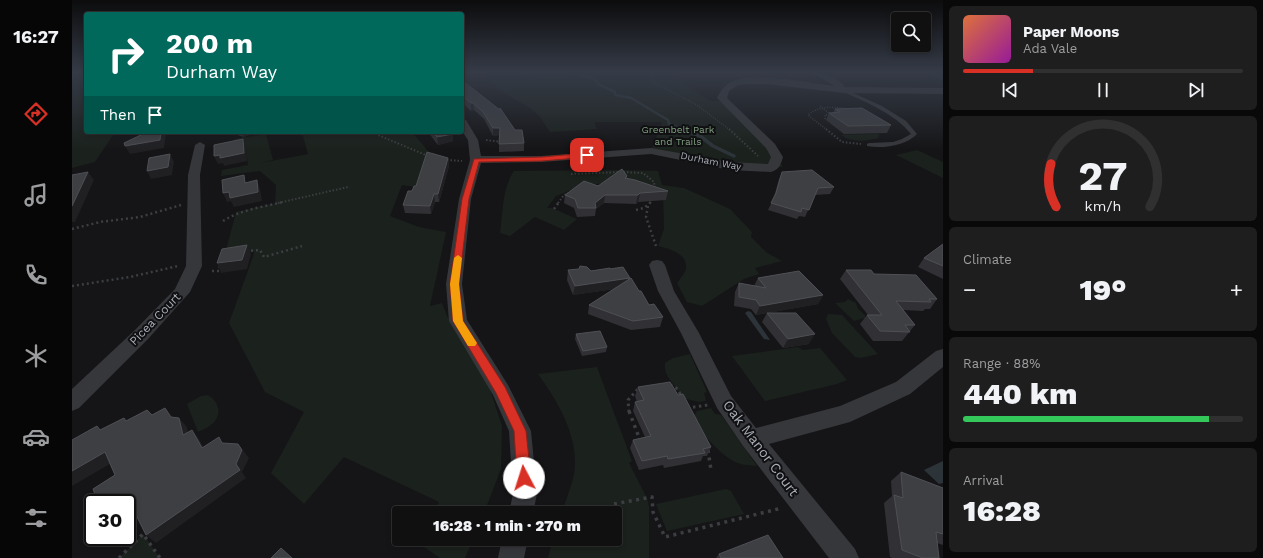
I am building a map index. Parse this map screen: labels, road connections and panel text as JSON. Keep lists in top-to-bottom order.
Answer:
{
  "streets": {
    "street": ["Durham Way", "Picea Court", "Oak Manor Court"]
  },
  "parks": ["Greenbelt Park and Trails"],
  "page": {
    "tabs": "16:27",
    "turn": ["200 m", "Durham Way"],
    "song": ["Paper Moons", "Ada Vale"],
    "then": "Then",
    "tile": [
      "Climate",
      ["Range · 88%", "440 km"],
      ["Arrival", "16:28"]
    ],
    "heat": ["−", "19°", "+"],
    "limit": "30",
    "trip": "16:28 · 1 min · 270 m",
    "gauge": ["27", "km/h"]
  }
}
